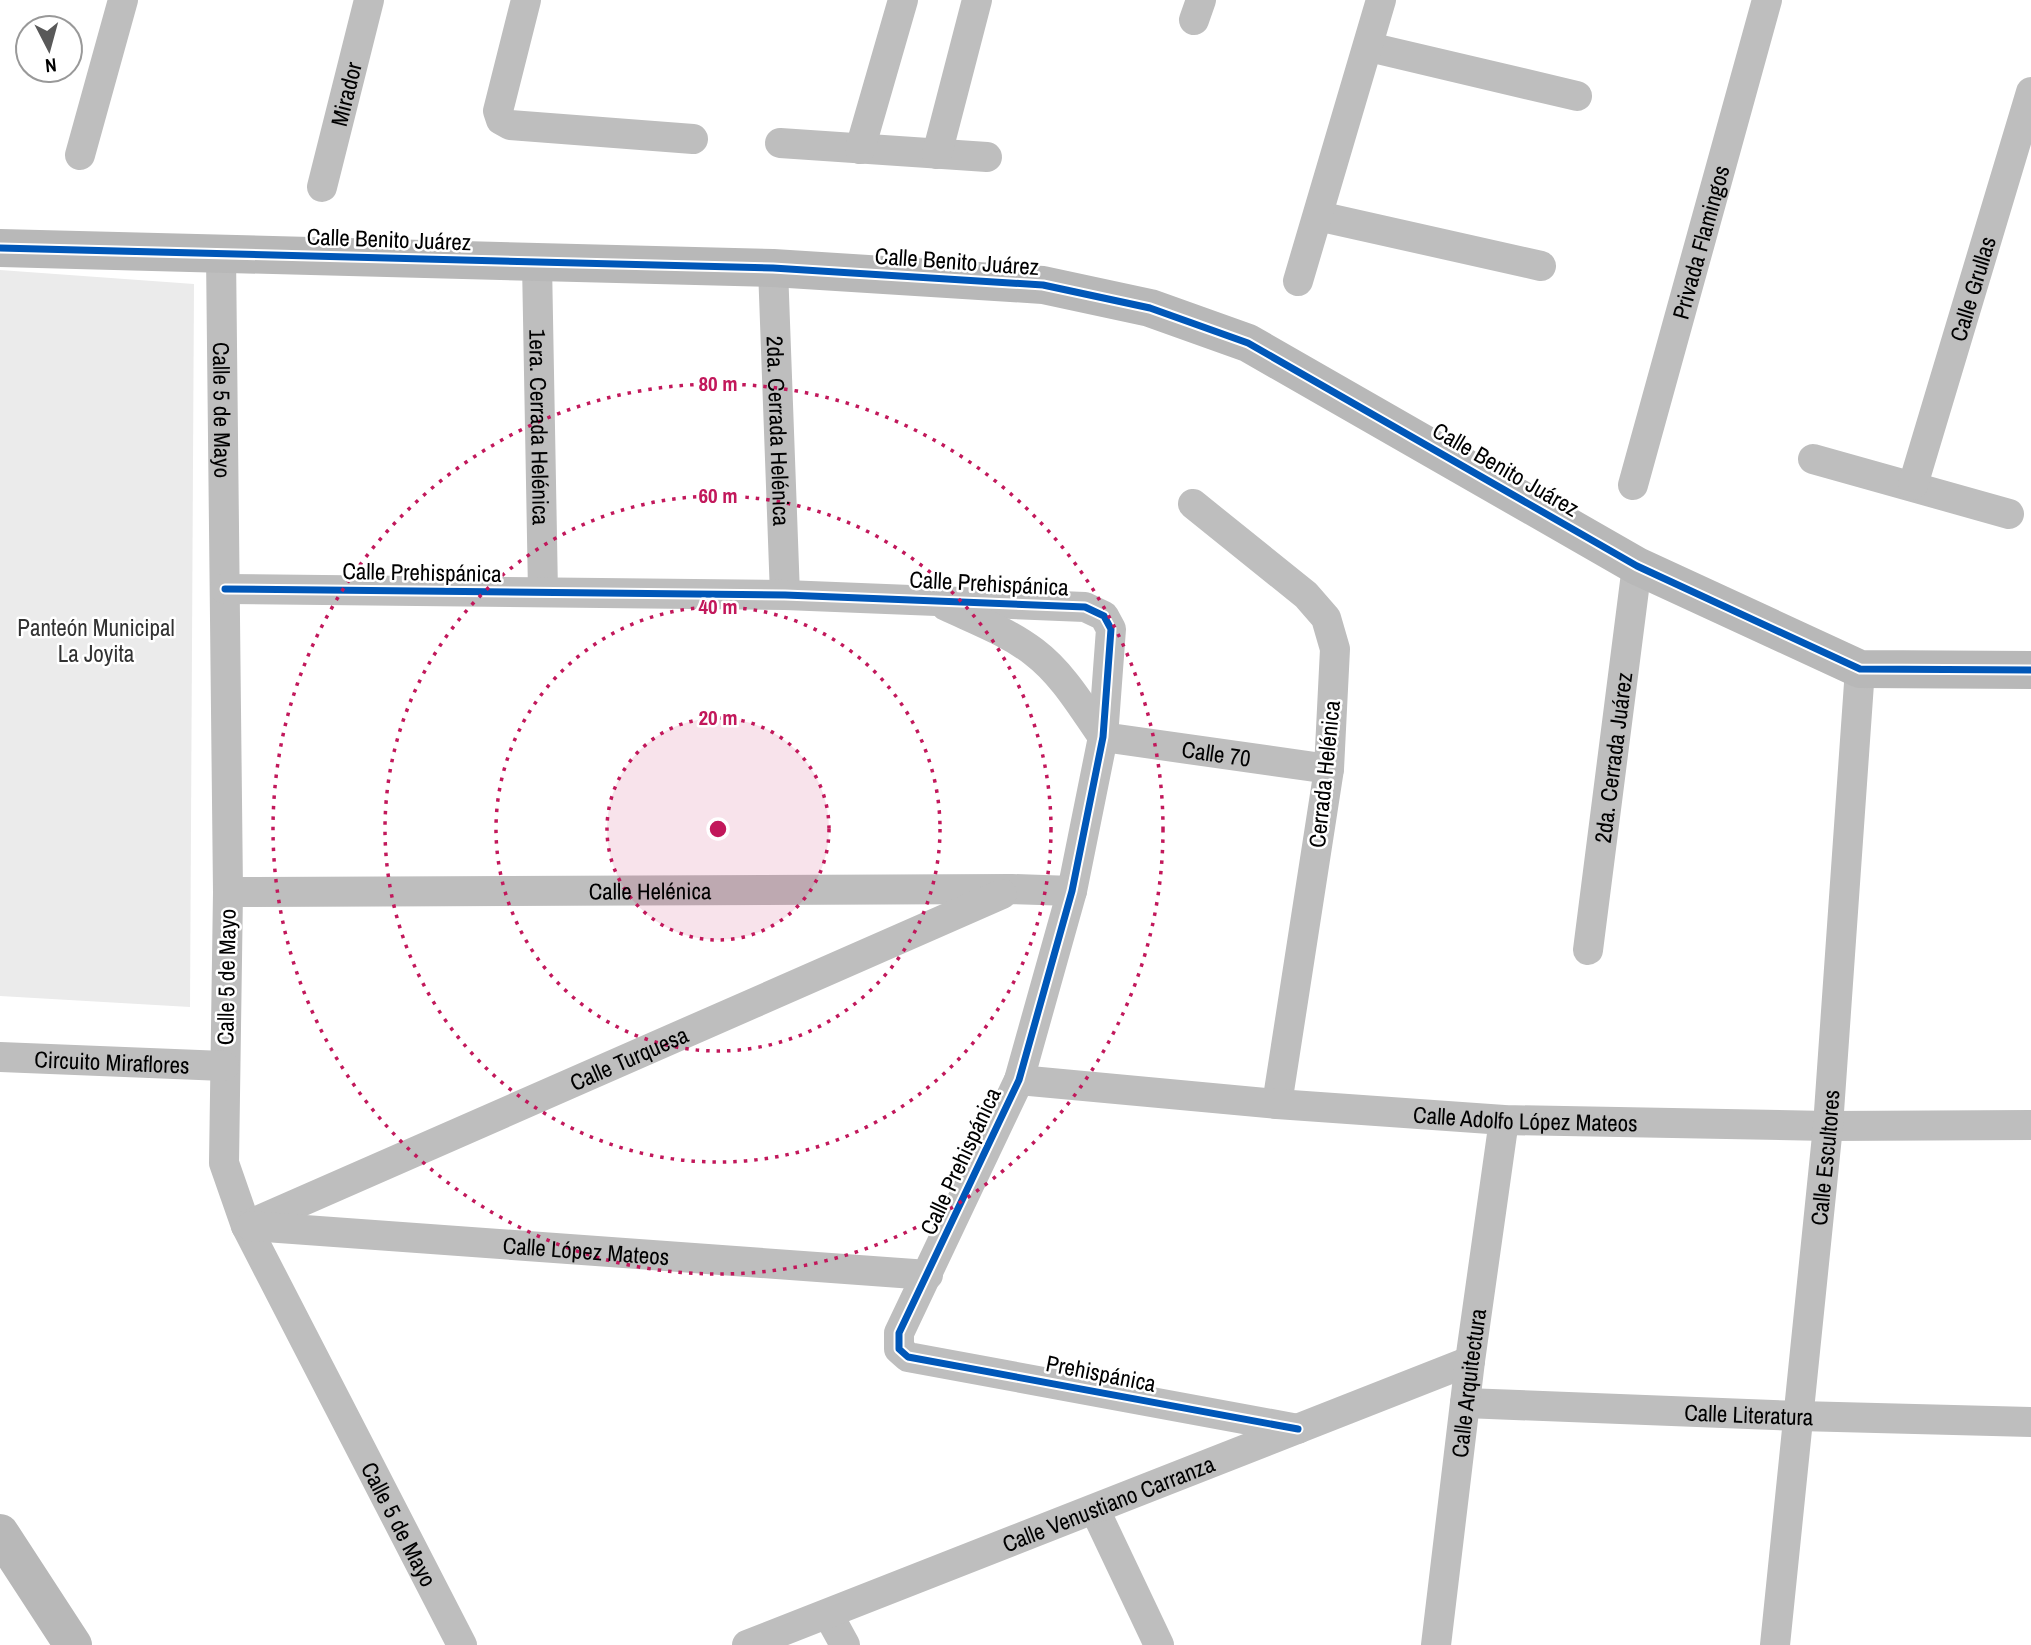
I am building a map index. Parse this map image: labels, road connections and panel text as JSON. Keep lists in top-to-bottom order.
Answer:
{
  "streets": {
    "street": [
      "Mirador",
      "Calle Benito Juárez",
      "Privada Flamingos",
      "Calle Grullas",
      "Calle 5 de Mayo",
      "1era. Cerrada Helénica",
      "2da. Cerrada Helénica",
      "Calle Prehispánica",
      "Calle 70",
      "2da. Cerrada Juárez",
      "Cerrada Helénica",
      "Calle Helénica",
      "Calle Turquesa",
      "Circuito Miraflores",
      "Calle Adolfo López Mateos",
      "Calle Escultores",
      "Calle López Mateos",
      "Prehispánica",
      "Calle Arquitectura",
      "Calle Literatura",
      "Calle Venustiano Carranza"
    ]
  },
  "crossings": [
    ["Calle Benito Juárez", "Calle 5 de Mayo"],
    ["Calle Benito Juárez", "1era. Cerrada Helénica"],
    ["Calle Benito Juárez", "2da. Cerrada Helénica"],
    ["Calle Benito Juárez", "2da. Cerrada Juárez"],
    ["Calle Benito Juárez", "Calle Escultores"],
    ["Calle 5 de Mayo", "Calle Prehispánica"],
    ["Calle 5 de Mayo", "Calle Helénica"],
    ["Calle 5 de Mayo", "Calle Turquesa"],
    ["Calle 5 de Mayo", "Circuito Miraflores"],
    ["Calle 5 de Mayo", "Calle López Mateos"],
    ["1era. Cerrada Helénica", "Calle Prehispánica"],
    ["2da. Cerrada Helénica", "Calle Prehispánica"],
    ["Calle Prehispánica", "Calle 70"],
    ["Calle Prehispánica", "Calle Helénica"],
    ["Calle Prehispánica", "Calle Adolfo López Mateos"],
    ["Calle Prehispánica", "Calle López Mateos"],
    ["Calle Prehispánica", "Prehispánica"],
    ["Calle 70", "Cerrada Helénica"],
    ["Cerrada Helénica", "Calle Adolfo López Mateos"],
    ["Calle Helénica", "Calle Turquesa"],
    ["Calle Turquesa", "Calle López Mateos"],
    ["Calle Adolfo López Mateos", "Calle Escultores"],
    ["Calle Adolfo López Mateos", "Calle Arquitectura"],
    ["Calle Escultores", "Calle Literatura"],
    ["Prehispánica", "Calle Venustiano Carranza"],
    ["Calle Arquitectura", "Calle Literatura"],
    ["Calle Arquitectura", "Calle Venustiano Carranza"]
  ],
  "parks": ["Panteón Municipal La Joyita"],
  "north": "bottom",
  "rings": [
    "80 m",
    "60 m",
    "40 m",
    "20 m"
  ]
}
